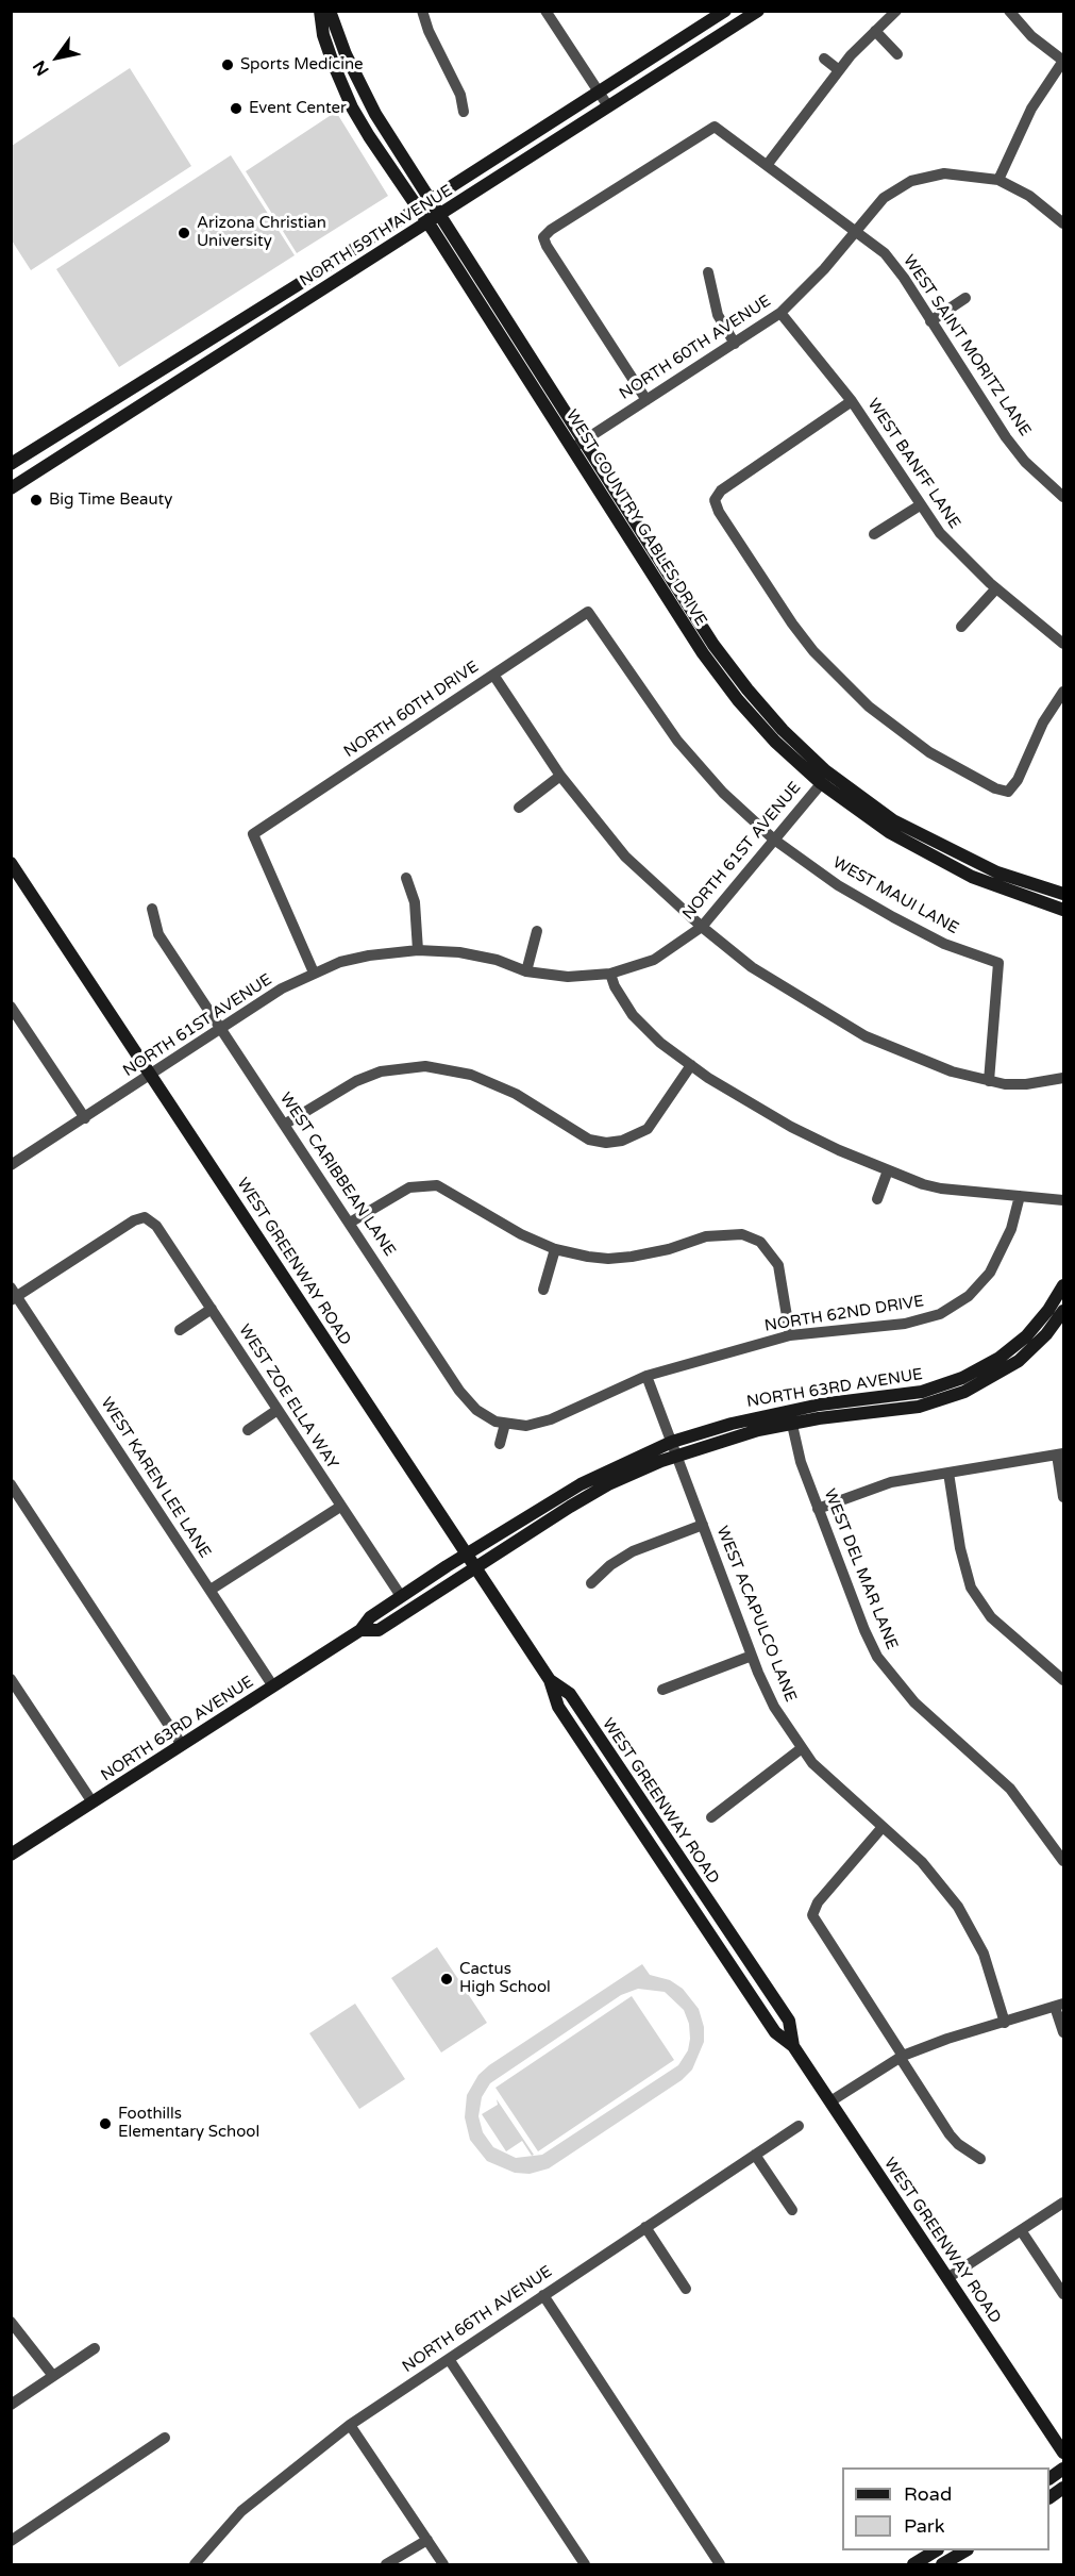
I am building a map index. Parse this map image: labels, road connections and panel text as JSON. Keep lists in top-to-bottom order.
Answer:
{
  "streets": {
    "main road": [
      "NORTH 59TH AVENUE",
      "WEST COUNTRY GABLES DRIVE",
      "WEST GREENWAY ROAD",
      "NORTH 63RD AVENUE"
    ],
    "street": [
      "WEST SAINT MORITZ LANE",
      "NORTH 60TH AVENUE",
      "WEST BANFF LANE",
      "NORTH 60TH DRIVE",
      "NORTH 61ST AVENUE",
      "WEST MAUI LANE",
      "WEST CARIBBEAN LANE",
      "NORTH 62ND DRIVE",
      "WEST ZOE ELLA WAY",
      "WEST KAREN LEE LANE",
      "WEST DEL MAR LANE",
      "WEST ACAPULCO LANE",
      "NORTH 66TH AVENUE"
    ]
  },
  "crossings": [
    ["NORTH 59TH AVENUE", "WEST COUNTRY GABLES DRIVE"],
    ["WEST SAINT MORITZ LANE", "NORTH 60TH AVENUE"],
    ["NORTH 60TH AVENUE", "WEST BANFF LANE"],
    ["NORTH 60TH AVENUE", "WEST COUNTRY GABLES DRIVE"],
    ["WEST COUNTRY GABLES DRIVE", "NORTH 61ST AVENUE"],
    ["NORTH 60TH DRIVE", "NORTH 61ST AVENUE"],
    ["NORTH 60TH DRIVE", "WEST MAUI LANE"],
    ["NORTH 61ST AVENUE", "WEST MAUI LANE"],
    ["NORTH 61ST AVENUE", "WEST CARIBBEAN LANE"],
    ["NORTH 61ST AVENUE", "WEST GREENWAY ROAD"],
    ["WEST CARIBBEAN LANE", "NORTH 62ND DRIVE"],
    ["WEST GREENWAY ROAD", "NORTH 63RD AVENUE"],
    ["NORTH 62ND DRIVE", "WEST ACAPULCO LANE"],
    ["NORTH 63RD AVENUE", "WEST ZOE ELLA WAY"],
    ["NORTH 63RD AVENUE", "WEST KAREN LEE LANE"],
    ["NORTH 63RD AVENUE", "WEST DEL MAR LANE"],
    ["NORTH 63RD AVENUE", "WEST ACAPULCO LANE"],
    ["WEST ZOE ELLA WAY", "WEST KAREN LEE LANE"]
  ],
  "places": [
    "Sports Medicine",
    "Event Center",
    "Arizona Christian University",
    "Big Time Beauty",
    "Cactus High School",
    "Foothills Elementary School"
  ],
  "legend": ["Road", "Park"],
  "north": "bottom left"
}
